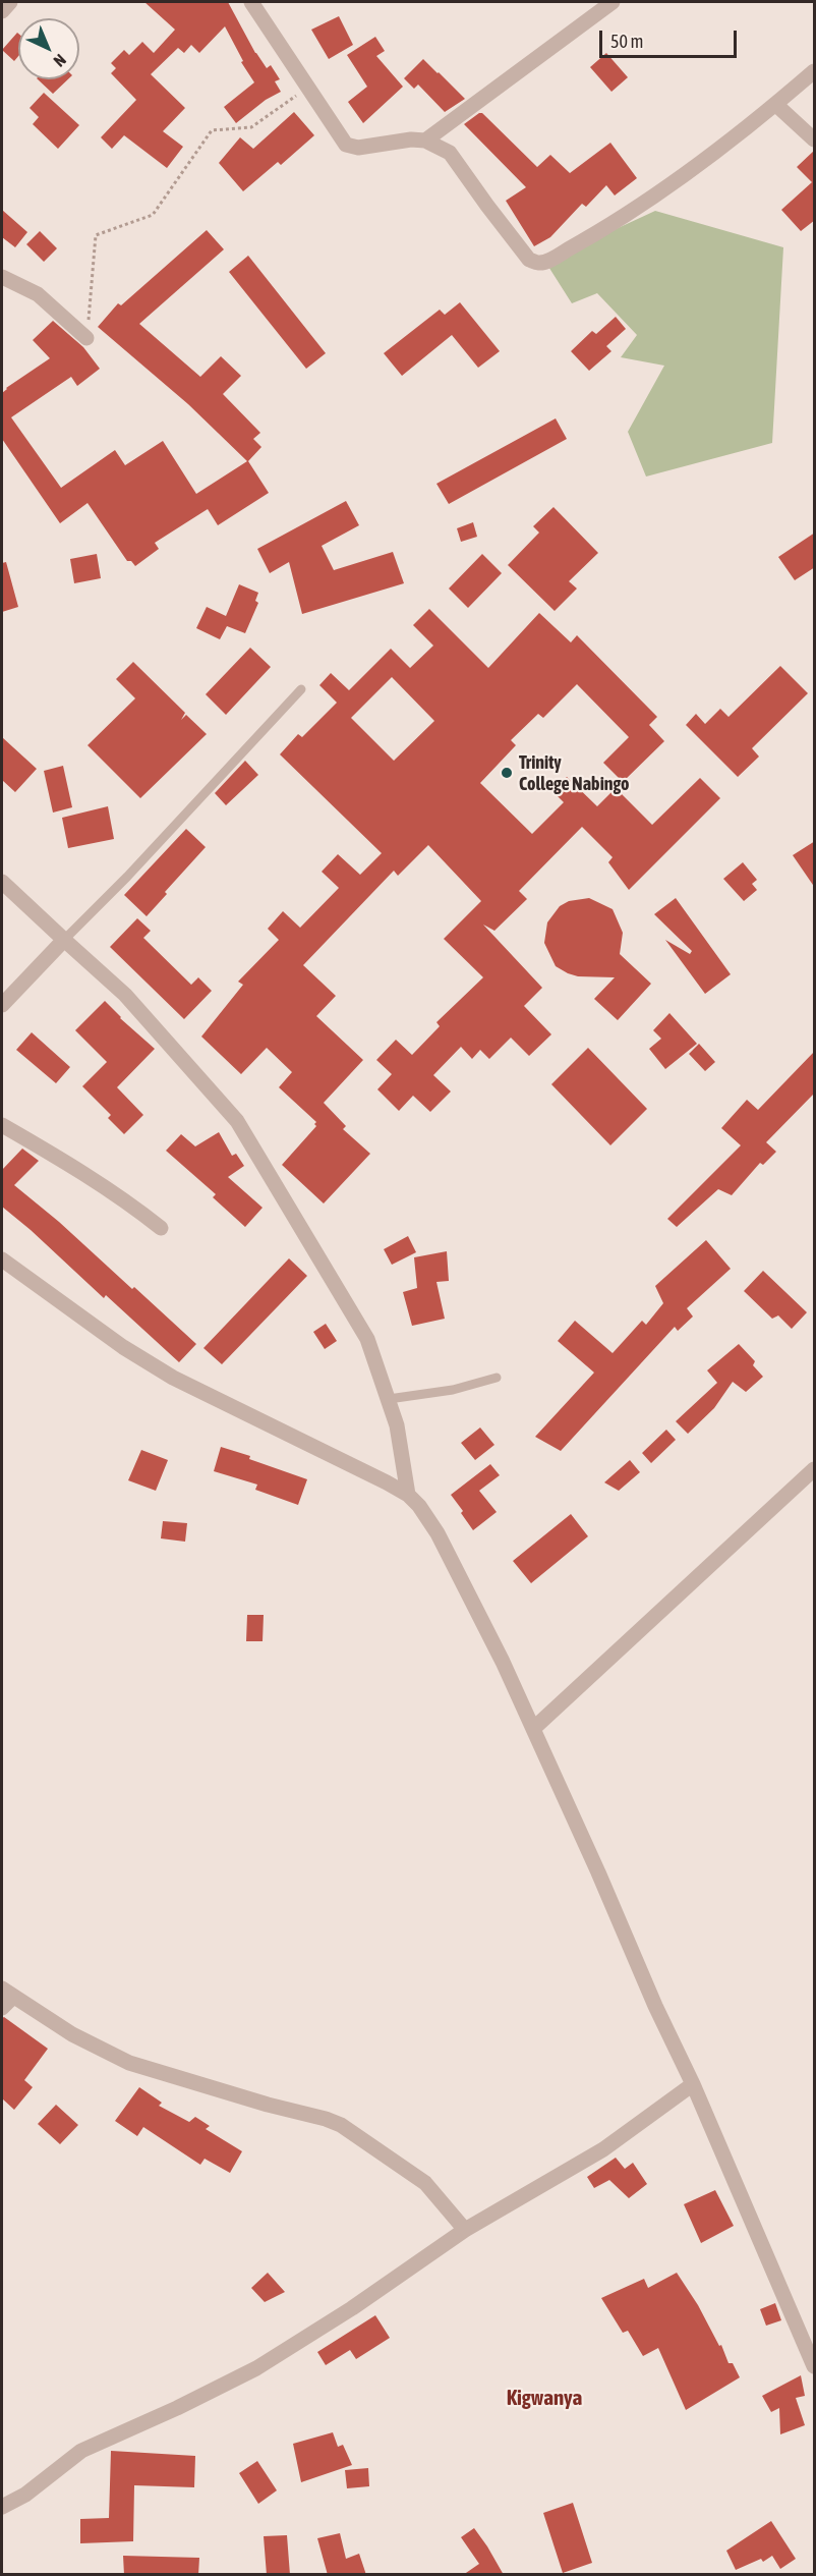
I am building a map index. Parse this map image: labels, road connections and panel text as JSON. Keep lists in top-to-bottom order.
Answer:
{
  "districts": ["Kigwanya"],
  "places": ["Trinity College Nabingo"],
  "scale_bar": "50 m",
  "north": "bottom right"
}
